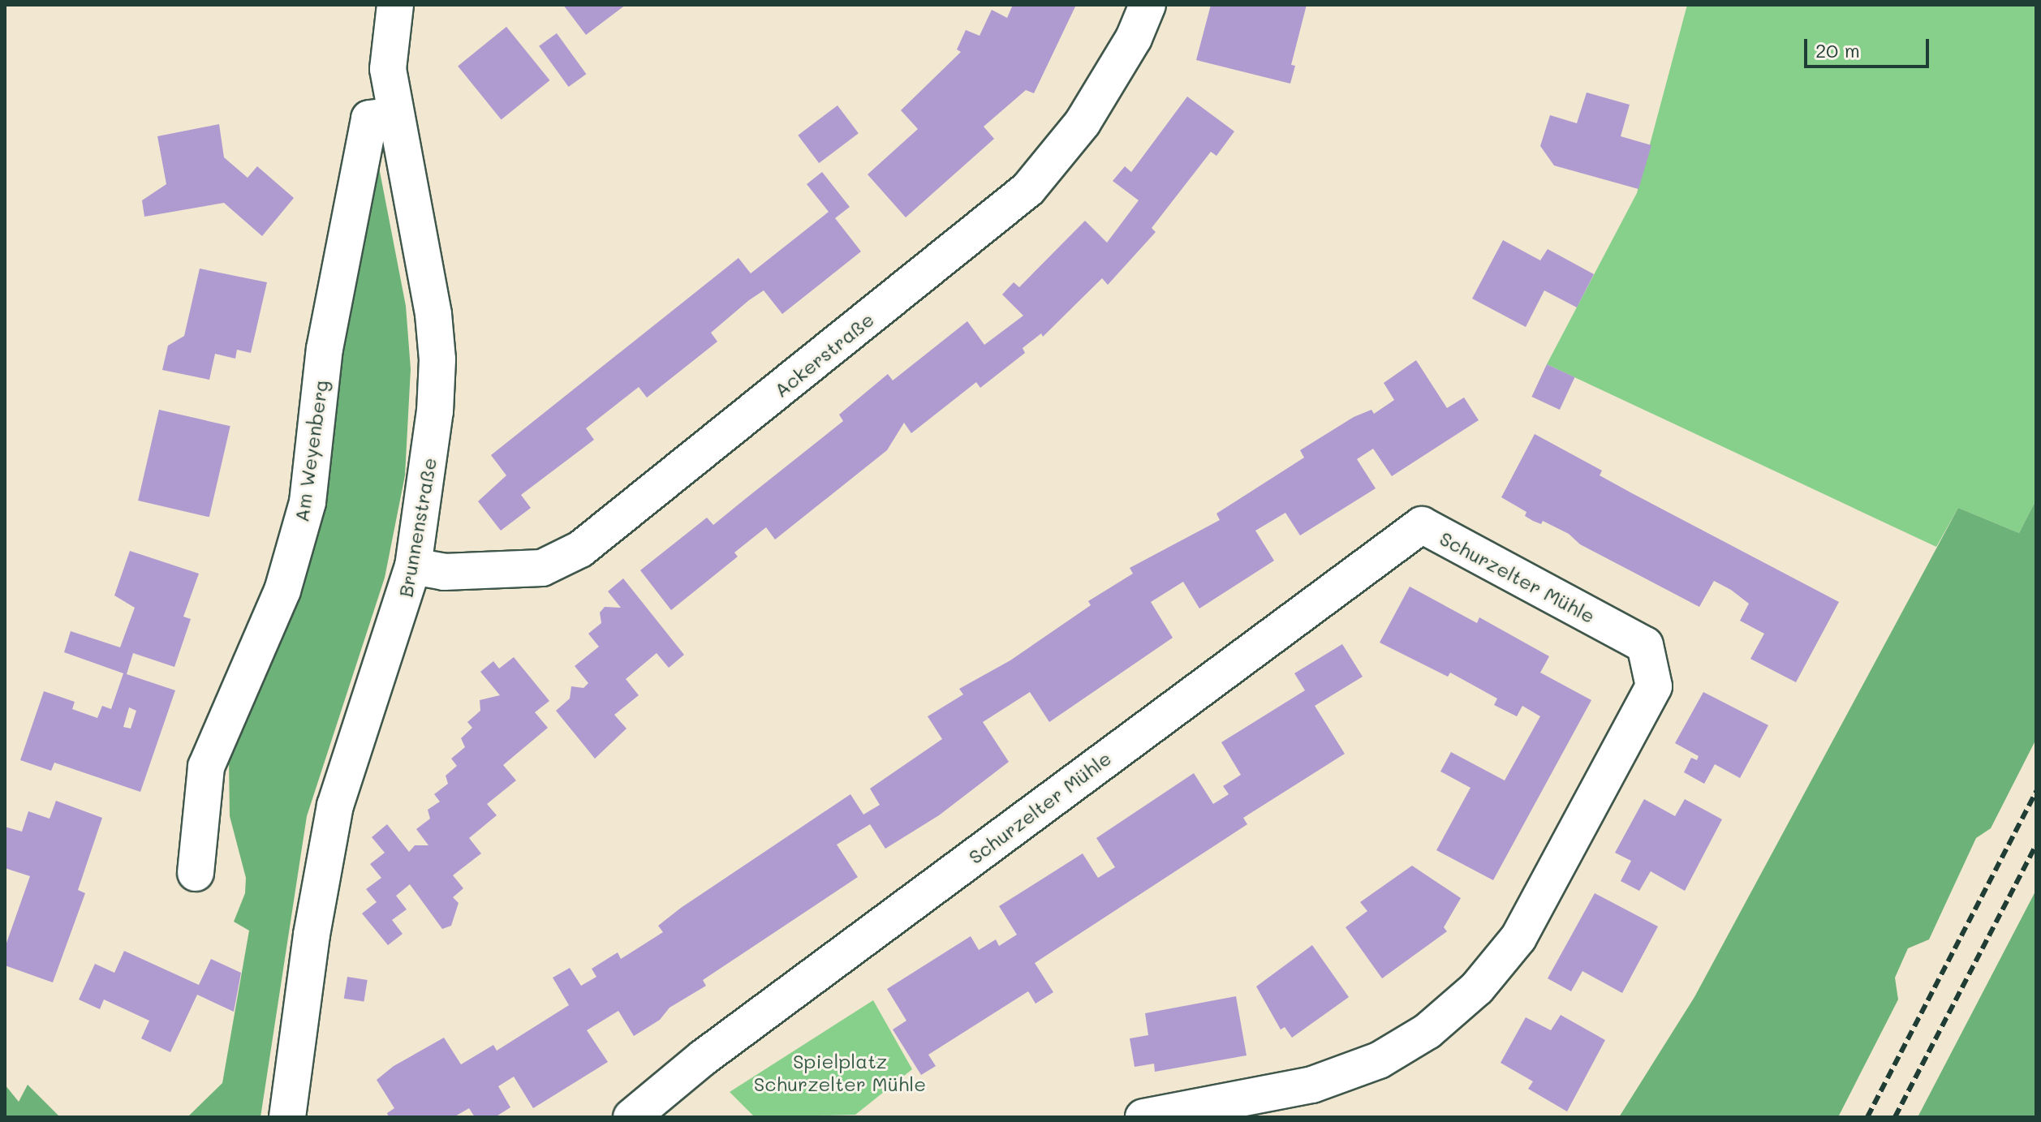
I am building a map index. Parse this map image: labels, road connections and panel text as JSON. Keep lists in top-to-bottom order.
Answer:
{
  "streets": {
    "street": [
      "Ackerstraße",
      "Am Weyenberg",
      "Brunnenstraße",
      "Schurzelter Mühle"
    ]
  },
  "crossings": [
    ["Ackerstraße", "Brunnenstraße"],
    ["Am Weyenberg", "Brunnenstraße"]
  ],
  "parks": ["Spielplatz Schurzelter Mühle"],
  "scale_bar": "20 m"
}
